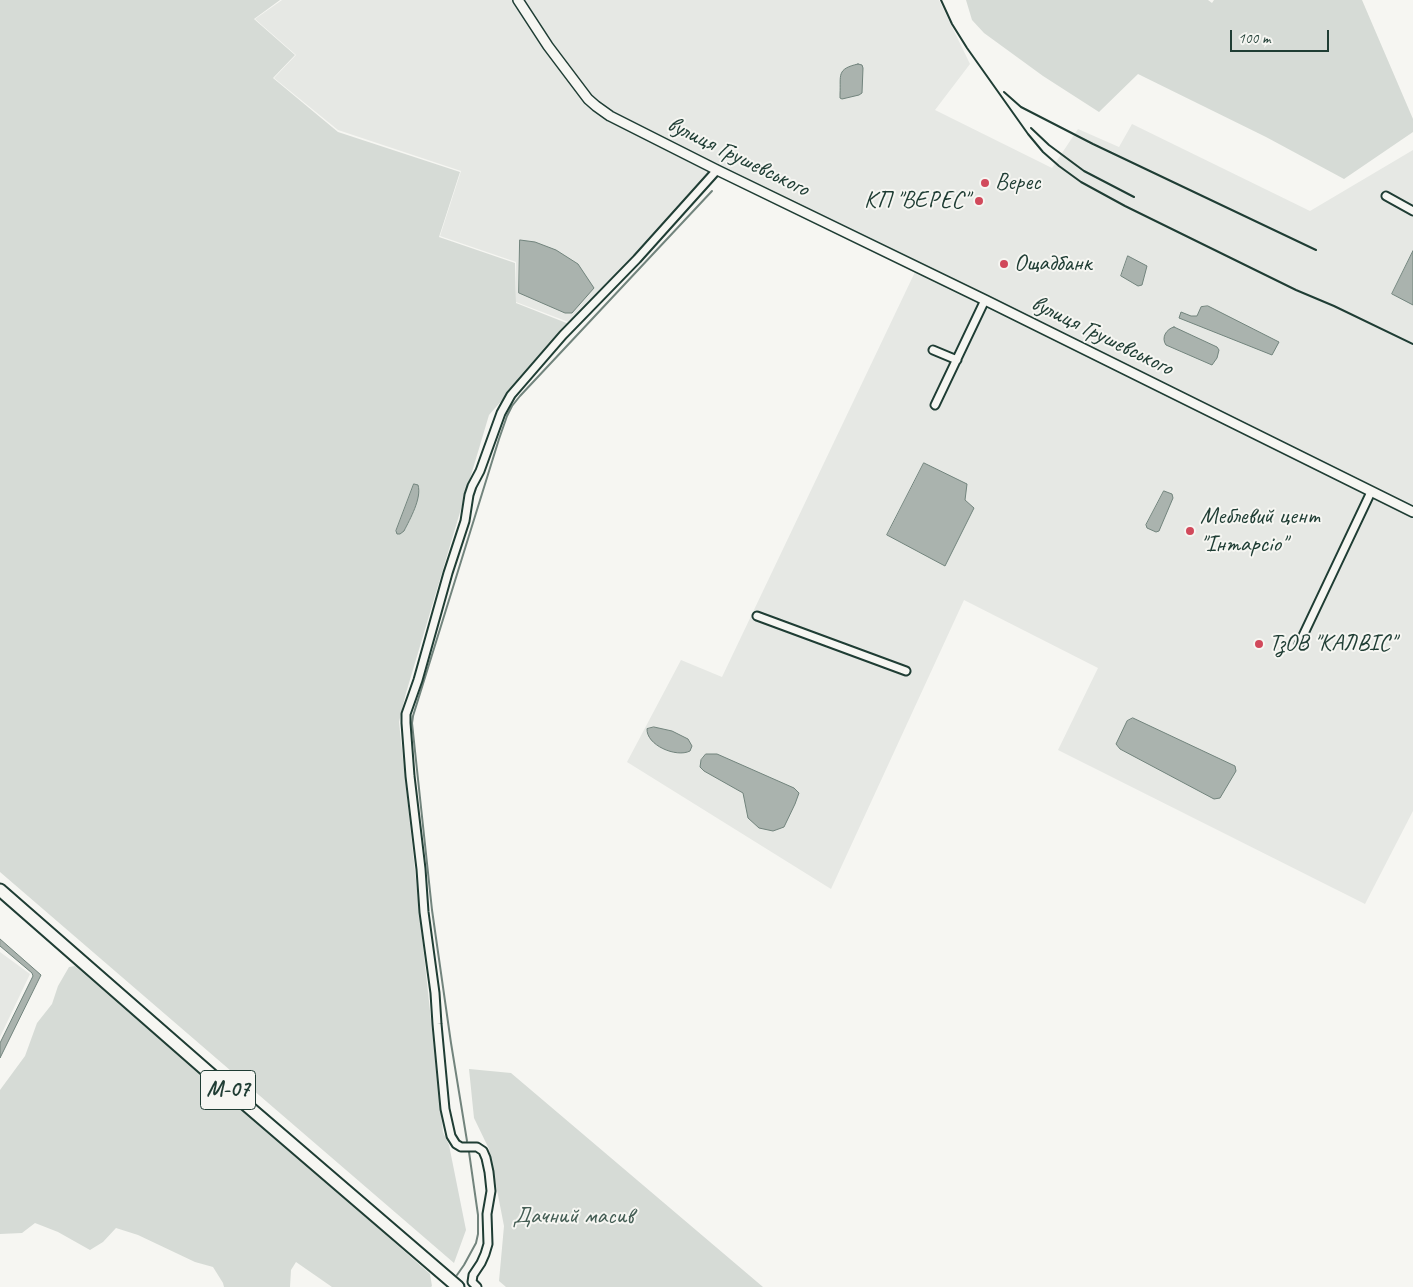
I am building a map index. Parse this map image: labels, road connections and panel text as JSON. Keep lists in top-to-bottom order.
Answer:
{
  "streets": {
    "highway": ["М-07"],
    "street": ["вулиця Грушевського"]
  },
  "parks": ["Дачний масив"],
  "places": [
    "Верес",
    "КП \"ВЕРЕС\"",
    "Ощадбанк",
    "Меблевий цент \"Інтарсіо\"",
    "ТзОВ \"КАЛВІС\""
  ],
  "scale_bar": "100 m"
}
